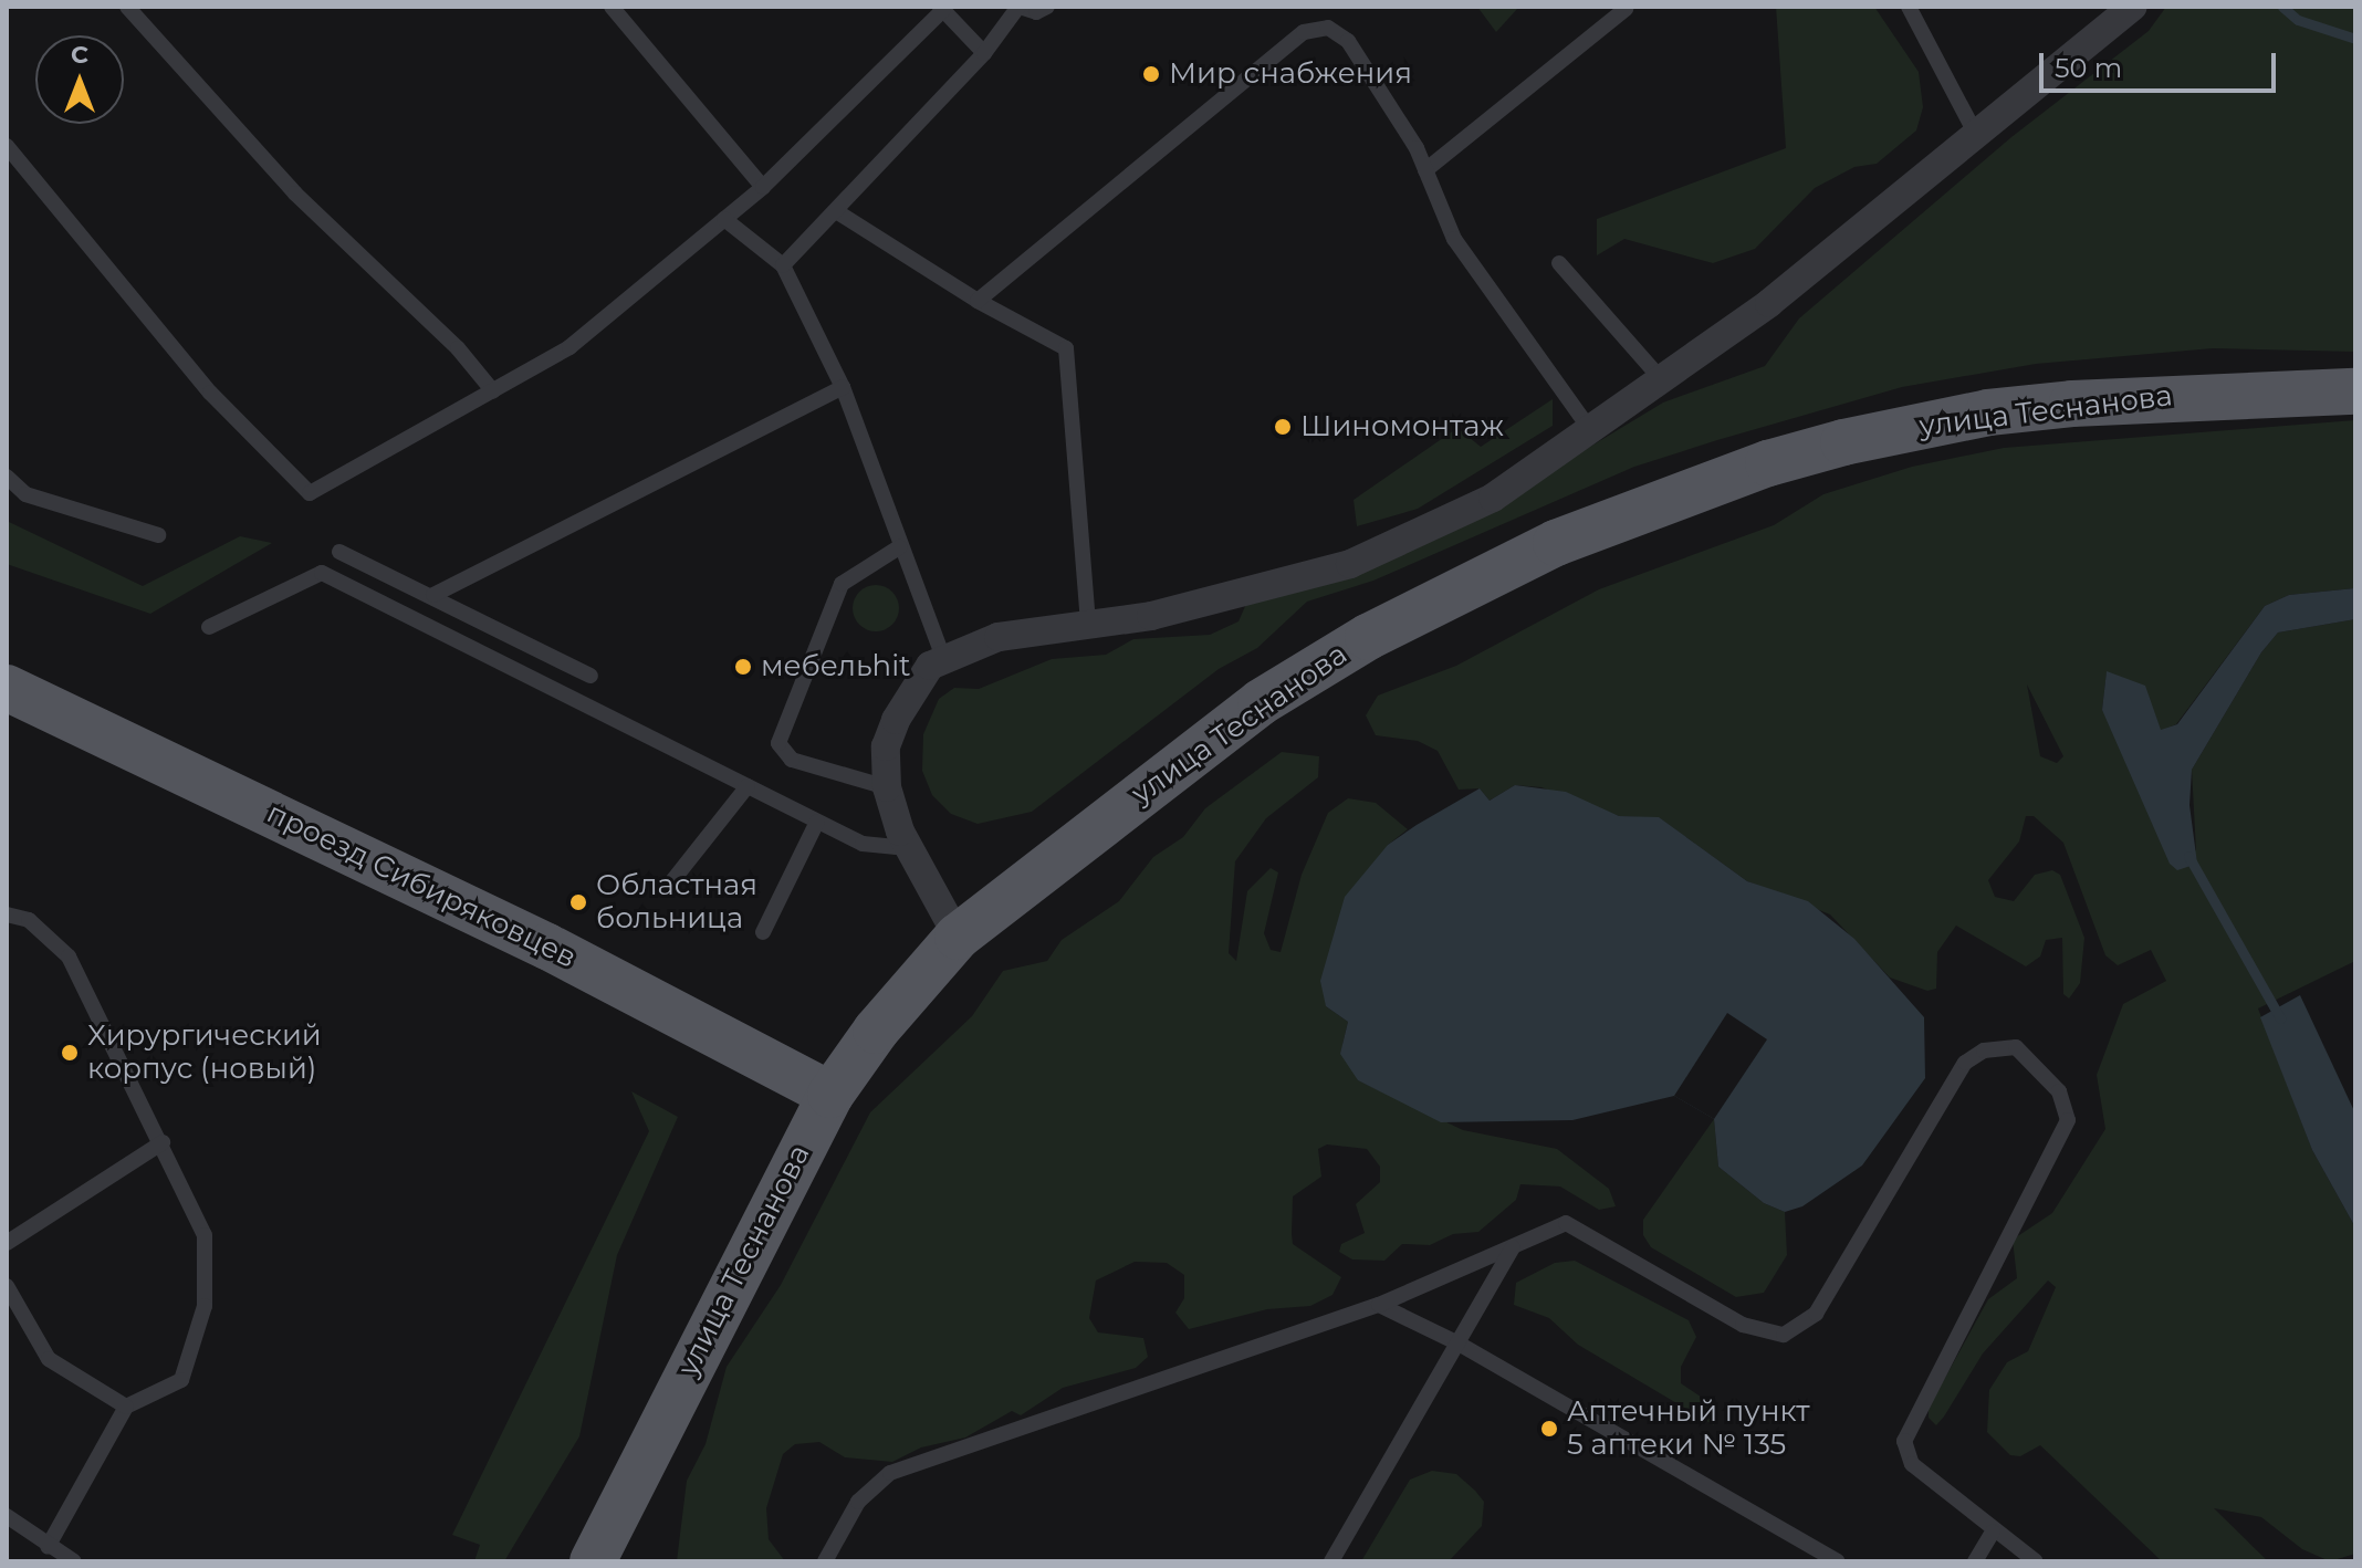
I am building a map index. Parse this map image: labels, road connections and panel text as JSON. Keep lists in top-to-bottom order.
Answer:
{
  "streets": {
    "main road": ["улица Теснанова", "проезд Сибиряковцев"]
  },
  "crossings": [
    ["улица Теснанова", "проезд Сибиряковцев"]
  ],
  "places": [
    "Мир снабжения",
    "Шиномонтаж",
    "мебельhit",
    "Областная больница",
    "Хирургический корпус (новый)",
    "Аптечный пункт 5 аптеки № 135"
  ],
  "scale_bar": "50 m",
  "north": "top"
}
